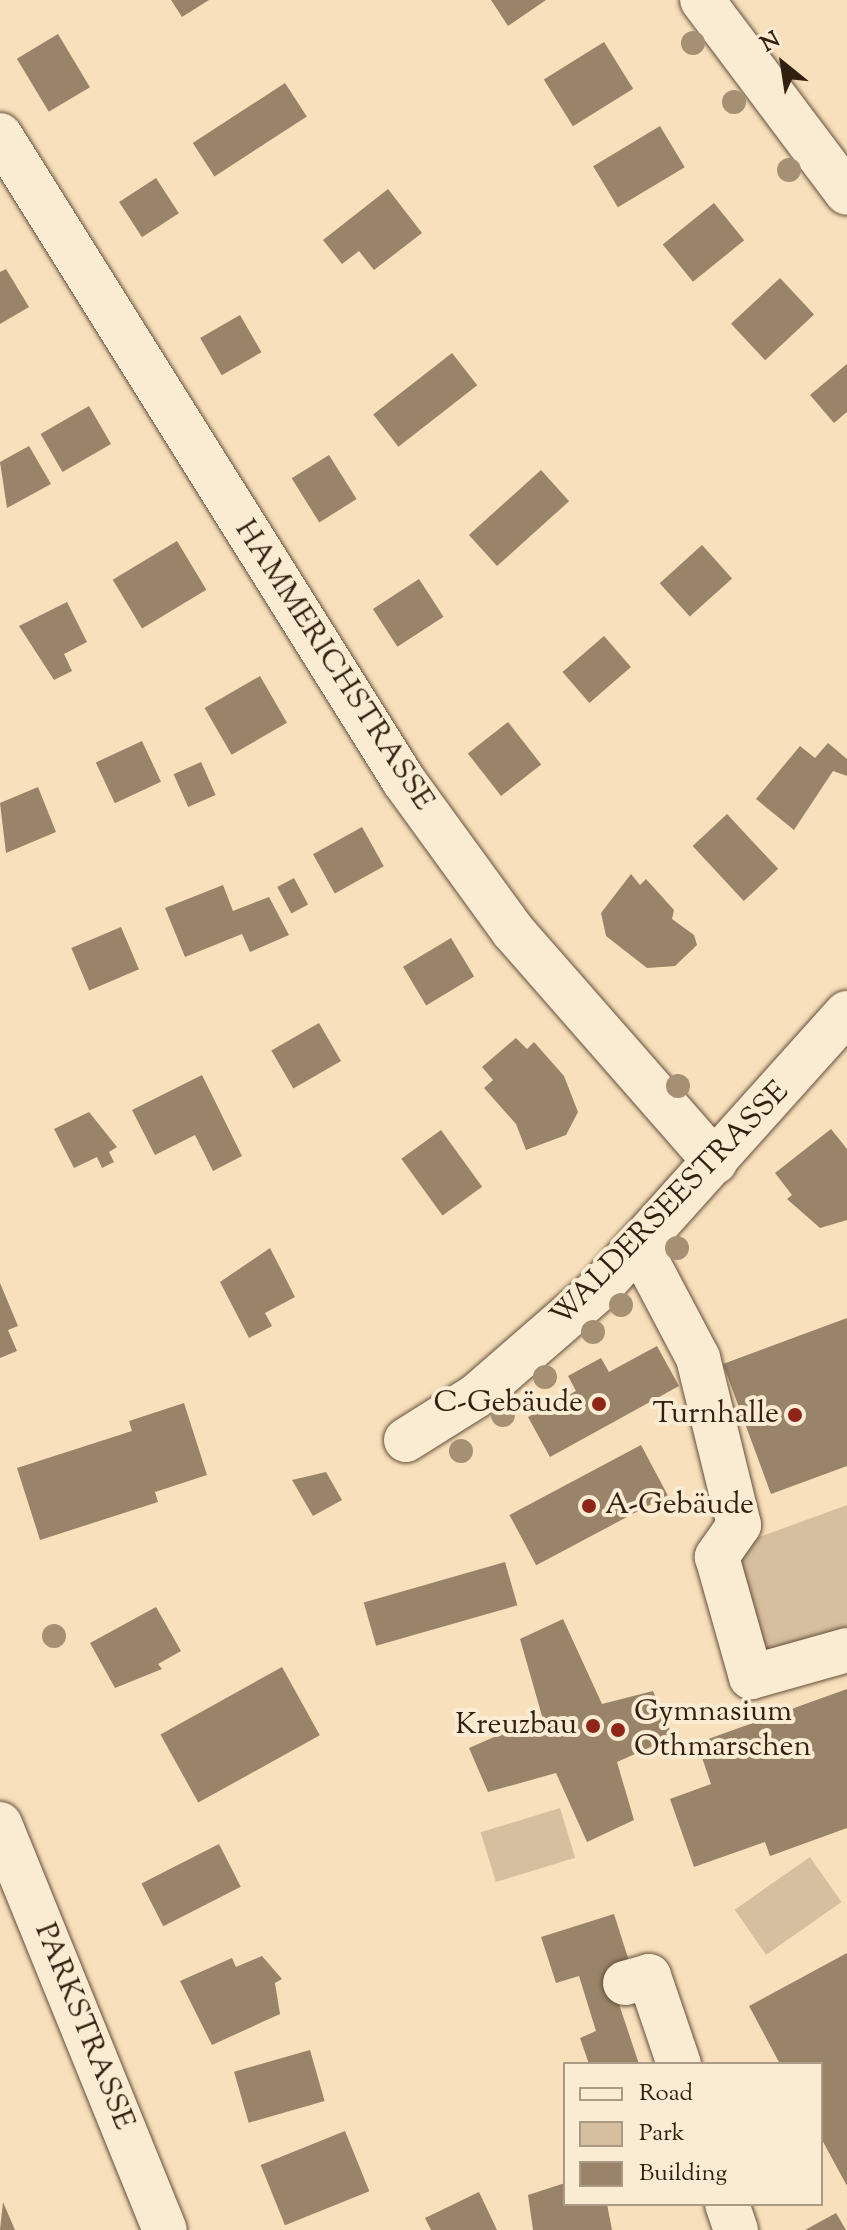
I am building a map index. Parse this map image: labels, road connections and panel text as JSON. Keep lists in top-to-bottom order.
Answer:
{
  "streets": {
    "street": ["HAMMERICHSTRASSE", "WALDERSEESTRASSE", "PARKSTRASSE"]
  },
  "crossings": [
    ["HAMMERICHSTRASSE", "WALDERSEESTRASSE"]
  ],
  "places": [
    "C-Gebäude",
    "Turnhalle",
    "A-Gebäude",
    "Kreuzbau",
    "Gymnasium Othmarschen"
  ],
  "legend": ["Road", "Park", "Building"],
  "north": "top left"
}
